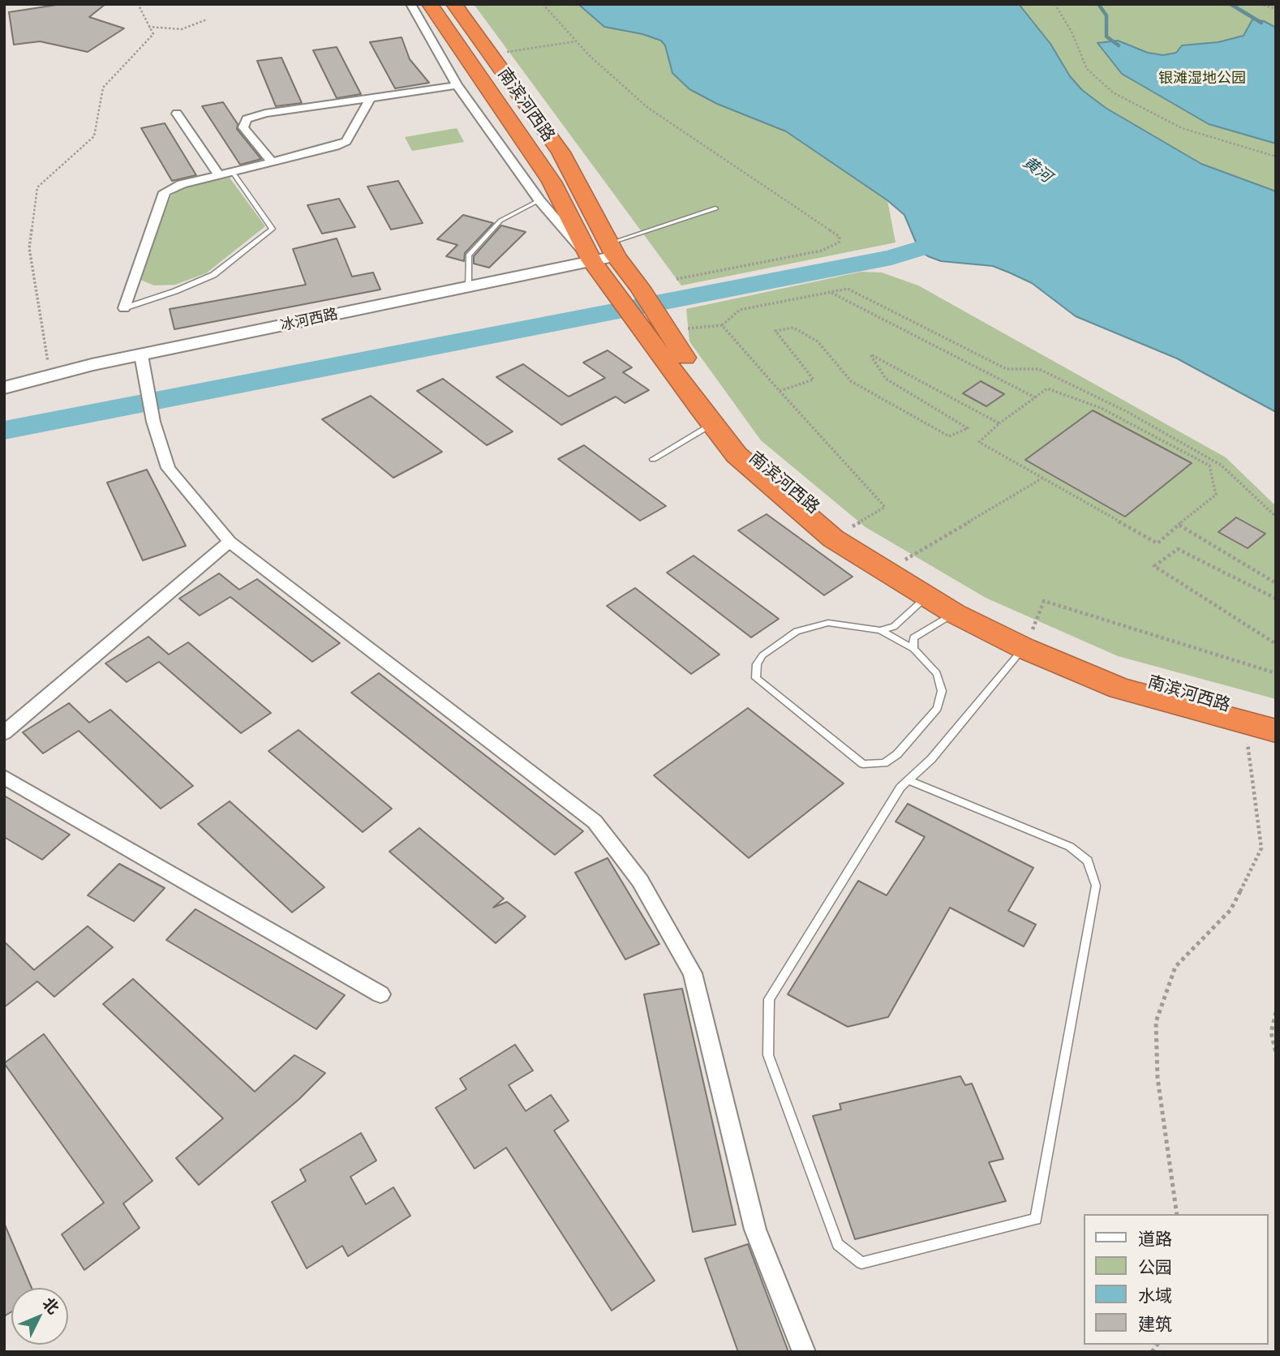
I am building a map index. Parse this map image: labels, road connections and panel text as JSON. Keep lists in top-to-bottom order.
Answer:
{
  "streets": {
    "highway": ["南滨河西路"],
    "main road": ["冰河西路"]
  },
  "crossings": [
    ["南滨河西路", "冰河西路"]
  ],
  "water": ["黄河"],
  "parks": ["银滩湿地公园"],
  "legend": [
    "道路",
    "公园",
    "水域",
    "建筑"
  ],
  "north": "top right"
}
